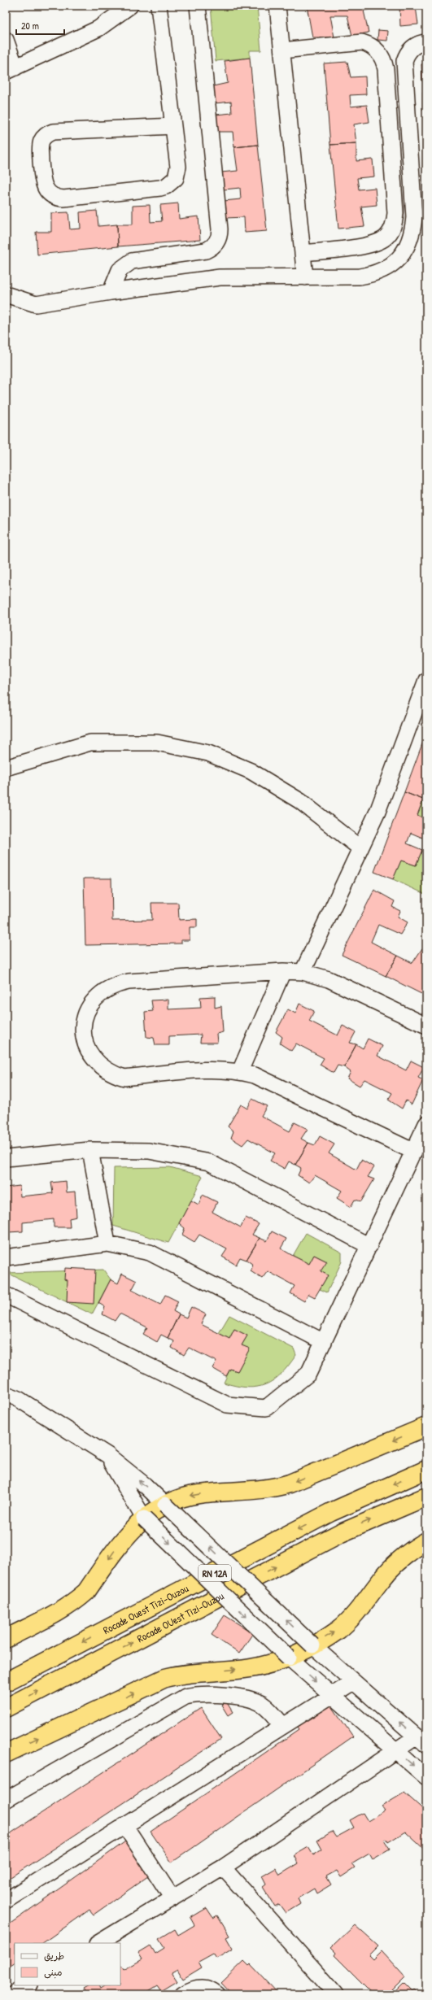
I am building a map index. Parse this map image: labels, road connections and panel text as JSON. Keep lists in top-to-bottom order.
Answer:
{
  "streets": {
    "highway": ["RN 12A", "Rocade Ouest Tizi-Ouzou", "Rocade OUest Tizi-Ouzou"]
  },
  "legend": ["طريق", "مبنى"],
  "scale_bar": "20 m"
}
